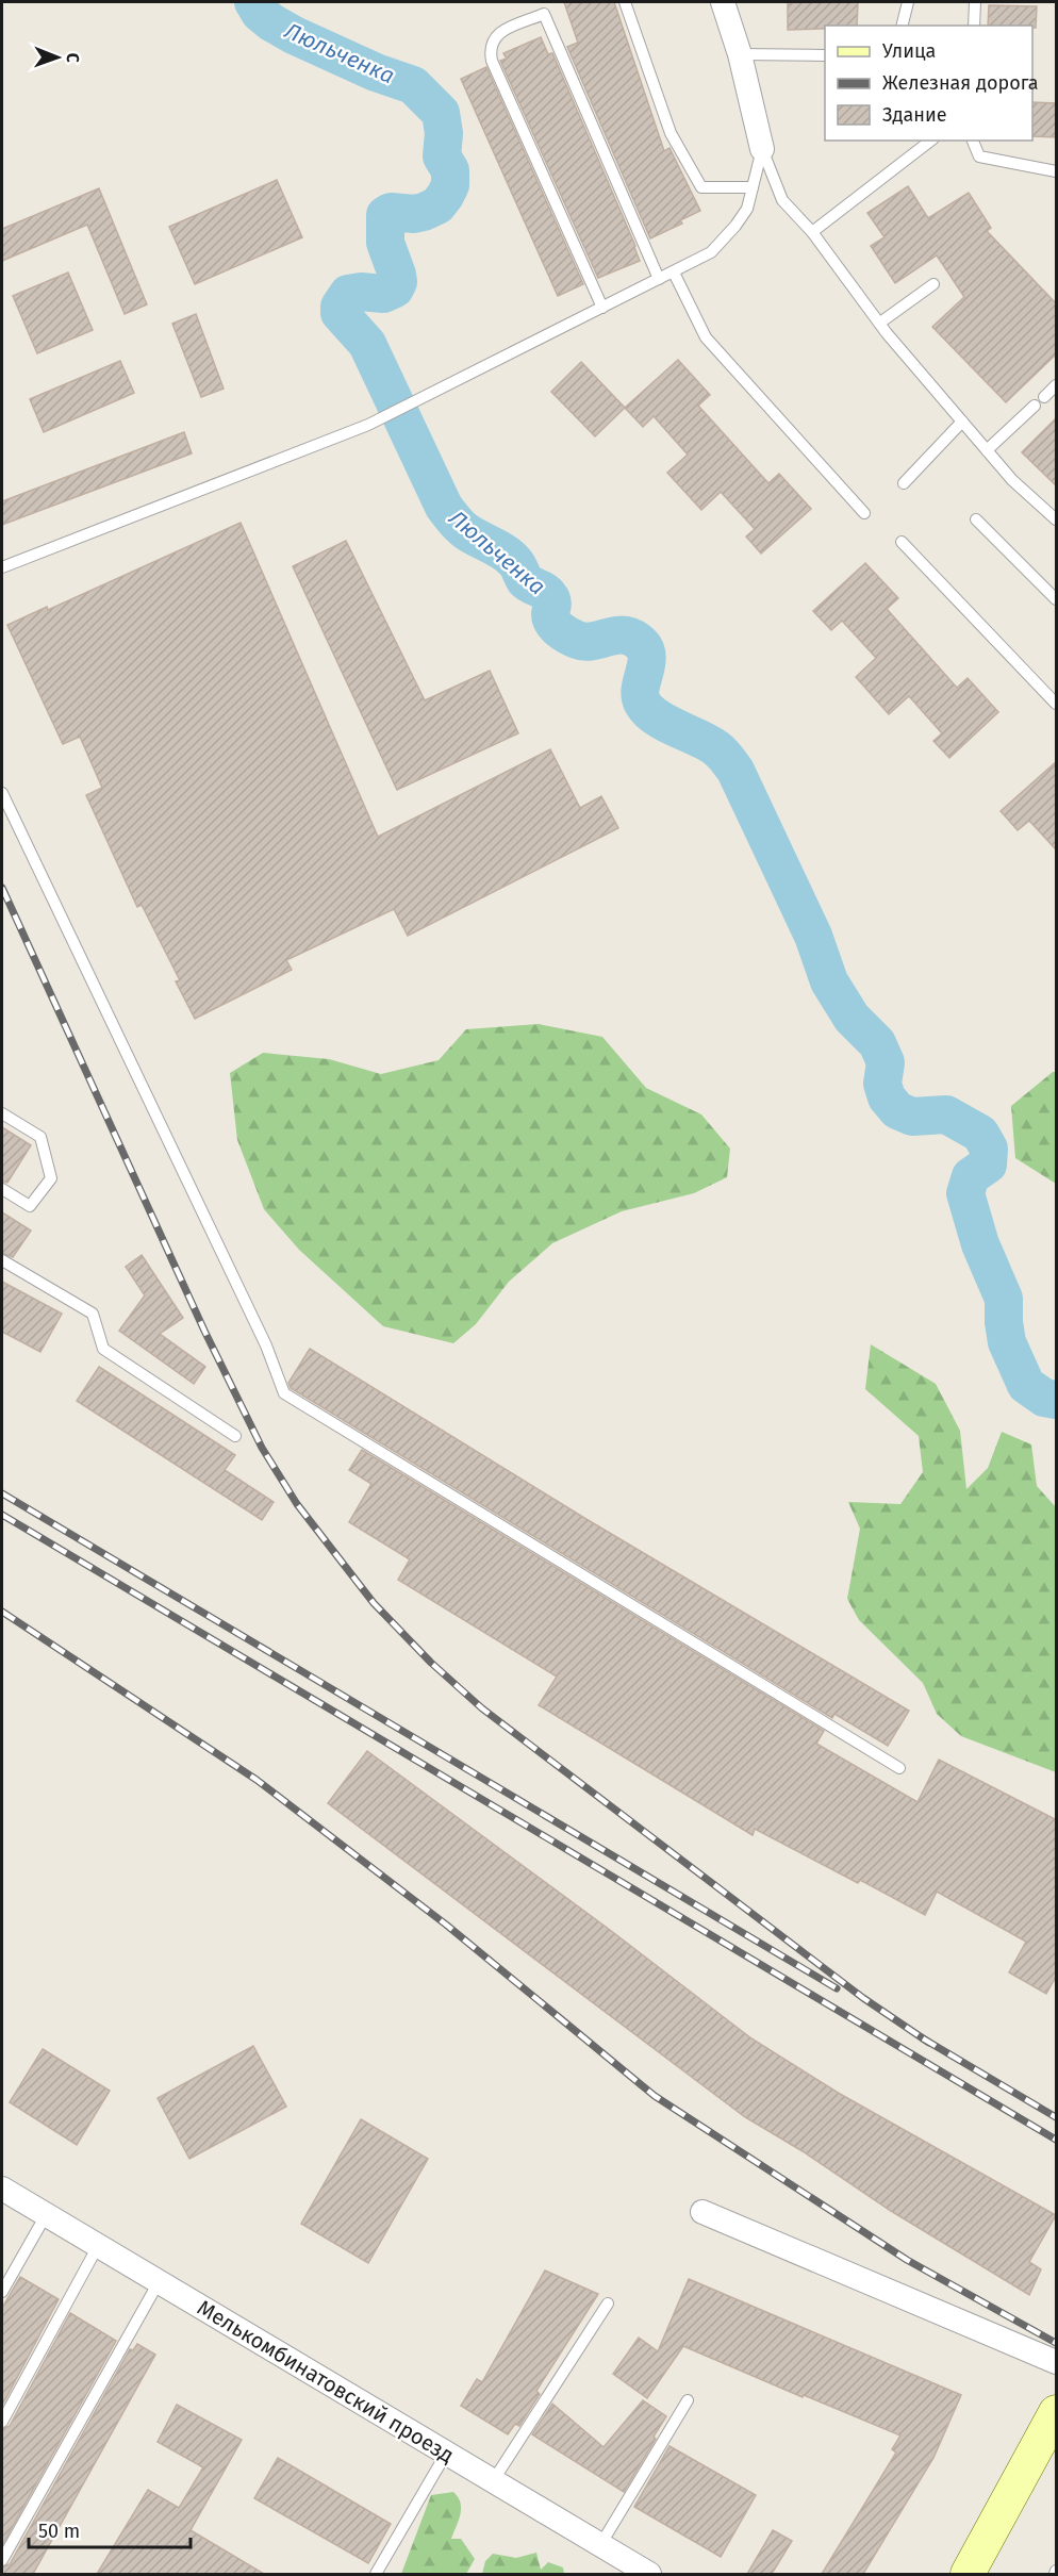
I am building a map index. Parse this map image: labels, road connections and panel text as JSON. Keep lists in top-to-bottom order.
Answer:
{
  "streets": {
    "street": ["Мелькомбинатовский проезд"]
  },
  "water": ["Люльченка"],
  "legend": ["Улица", "Железная дорога", "Здание"],
  "scale_bar": "50 m",
  "north": "right"
}
